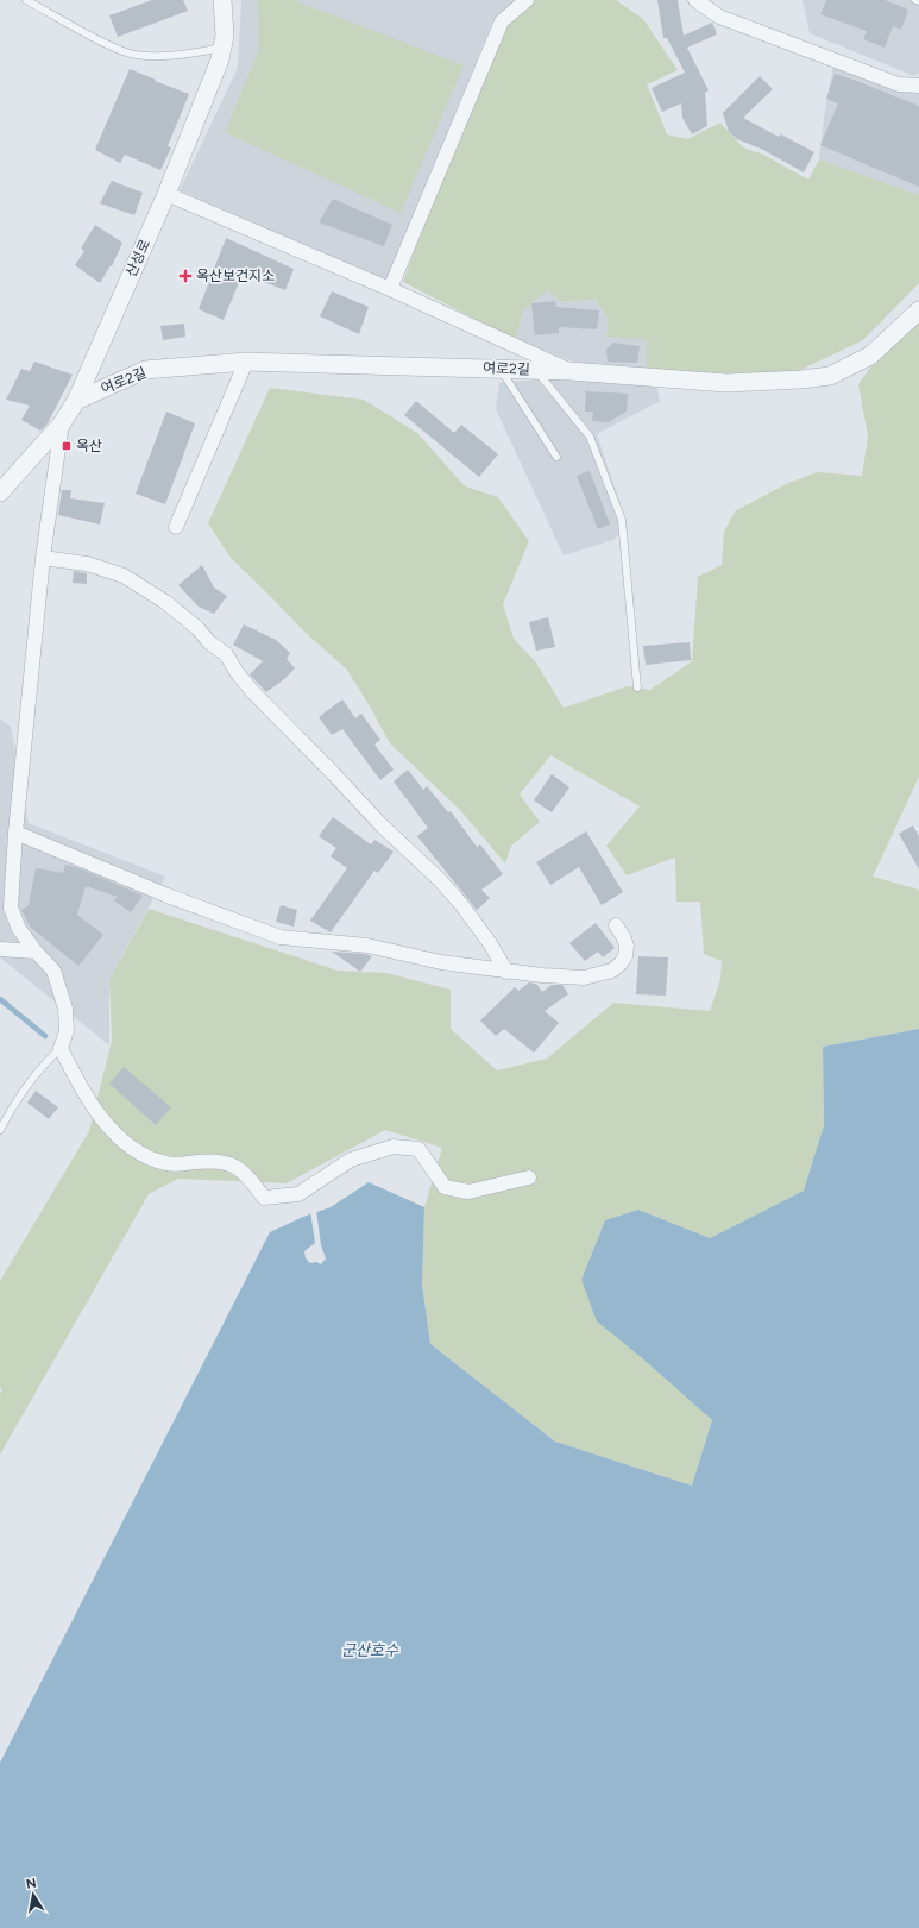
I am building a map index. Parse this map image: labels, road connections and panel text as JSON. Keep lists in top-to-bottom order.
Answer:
{
  "streets": {
    "street": ["산성로", "여로2길"]
  },
  "crossings": [
    ["산성로", "여로2길"]
  ],
  "water": ["군산호수"],
  "places": {
    "health": ["옥산보건지소"],
    "transit": ["옥산"]
  },
  "north": "top"
}
